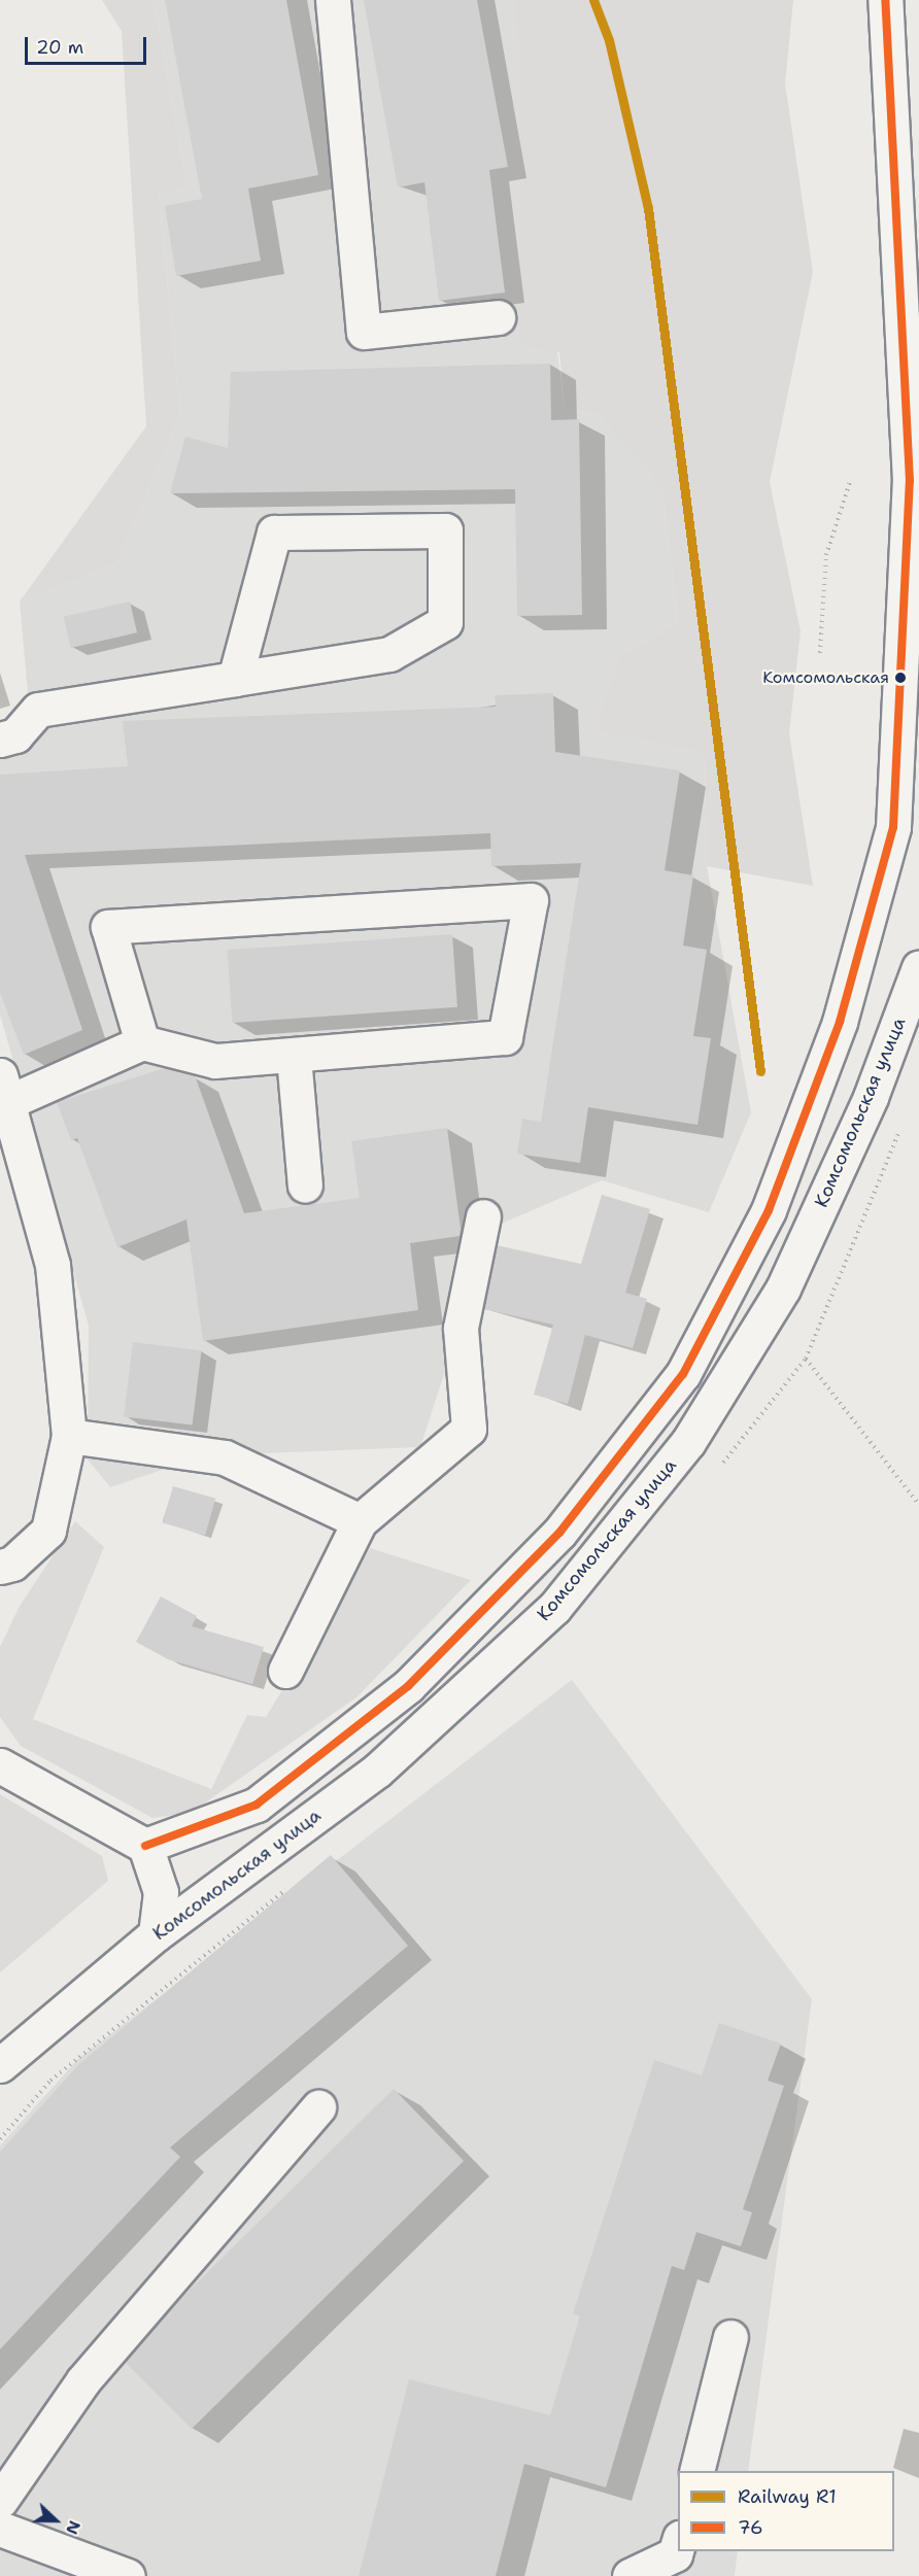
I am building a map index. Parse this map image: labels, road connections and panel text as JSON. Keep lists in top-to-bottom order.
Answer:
{
  "streets": {
    "main road": ["Комсомольская улица"]
  },
  "places": ["Комсомольская"],
  "lines": ["rail line R1", "transit line 76"],
  "legend": ["Railway R1", "76"],
  "scale_bar": "20 m",
  "north": "right"
}
